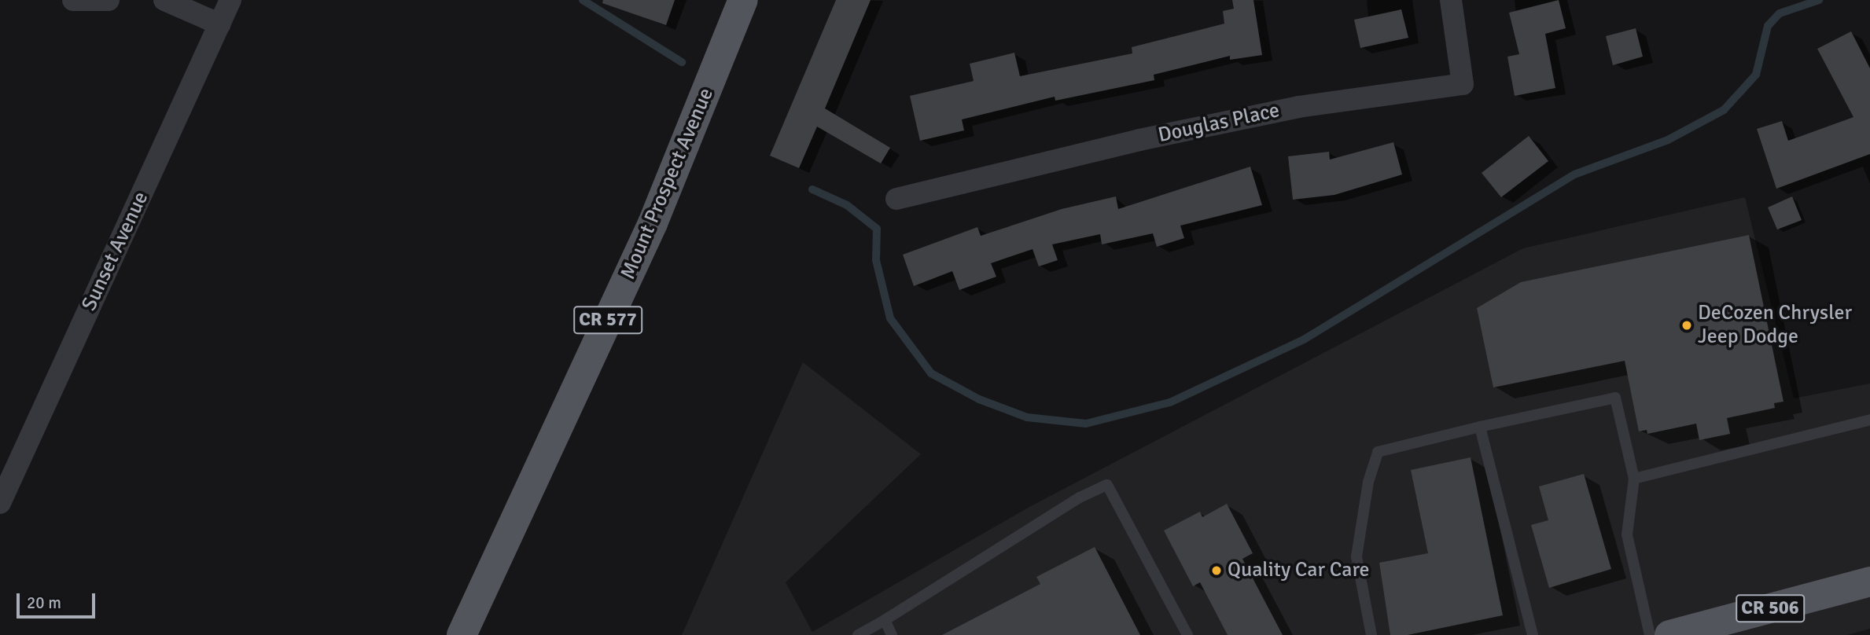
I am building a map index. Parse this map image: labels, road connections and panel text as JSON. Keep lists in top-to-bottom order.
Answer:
{
  "streets": {
    "main road": ["Mount Prospect Avenue", "CR 577", "CR 506"],
    "street": ["Douglas Place", "Sunset Avenue"]
  },
  "places": ["DeCozen Chrysler Jeep Dodge", "Quality Car Care"],
  "scale_bar": "20 m"
}
